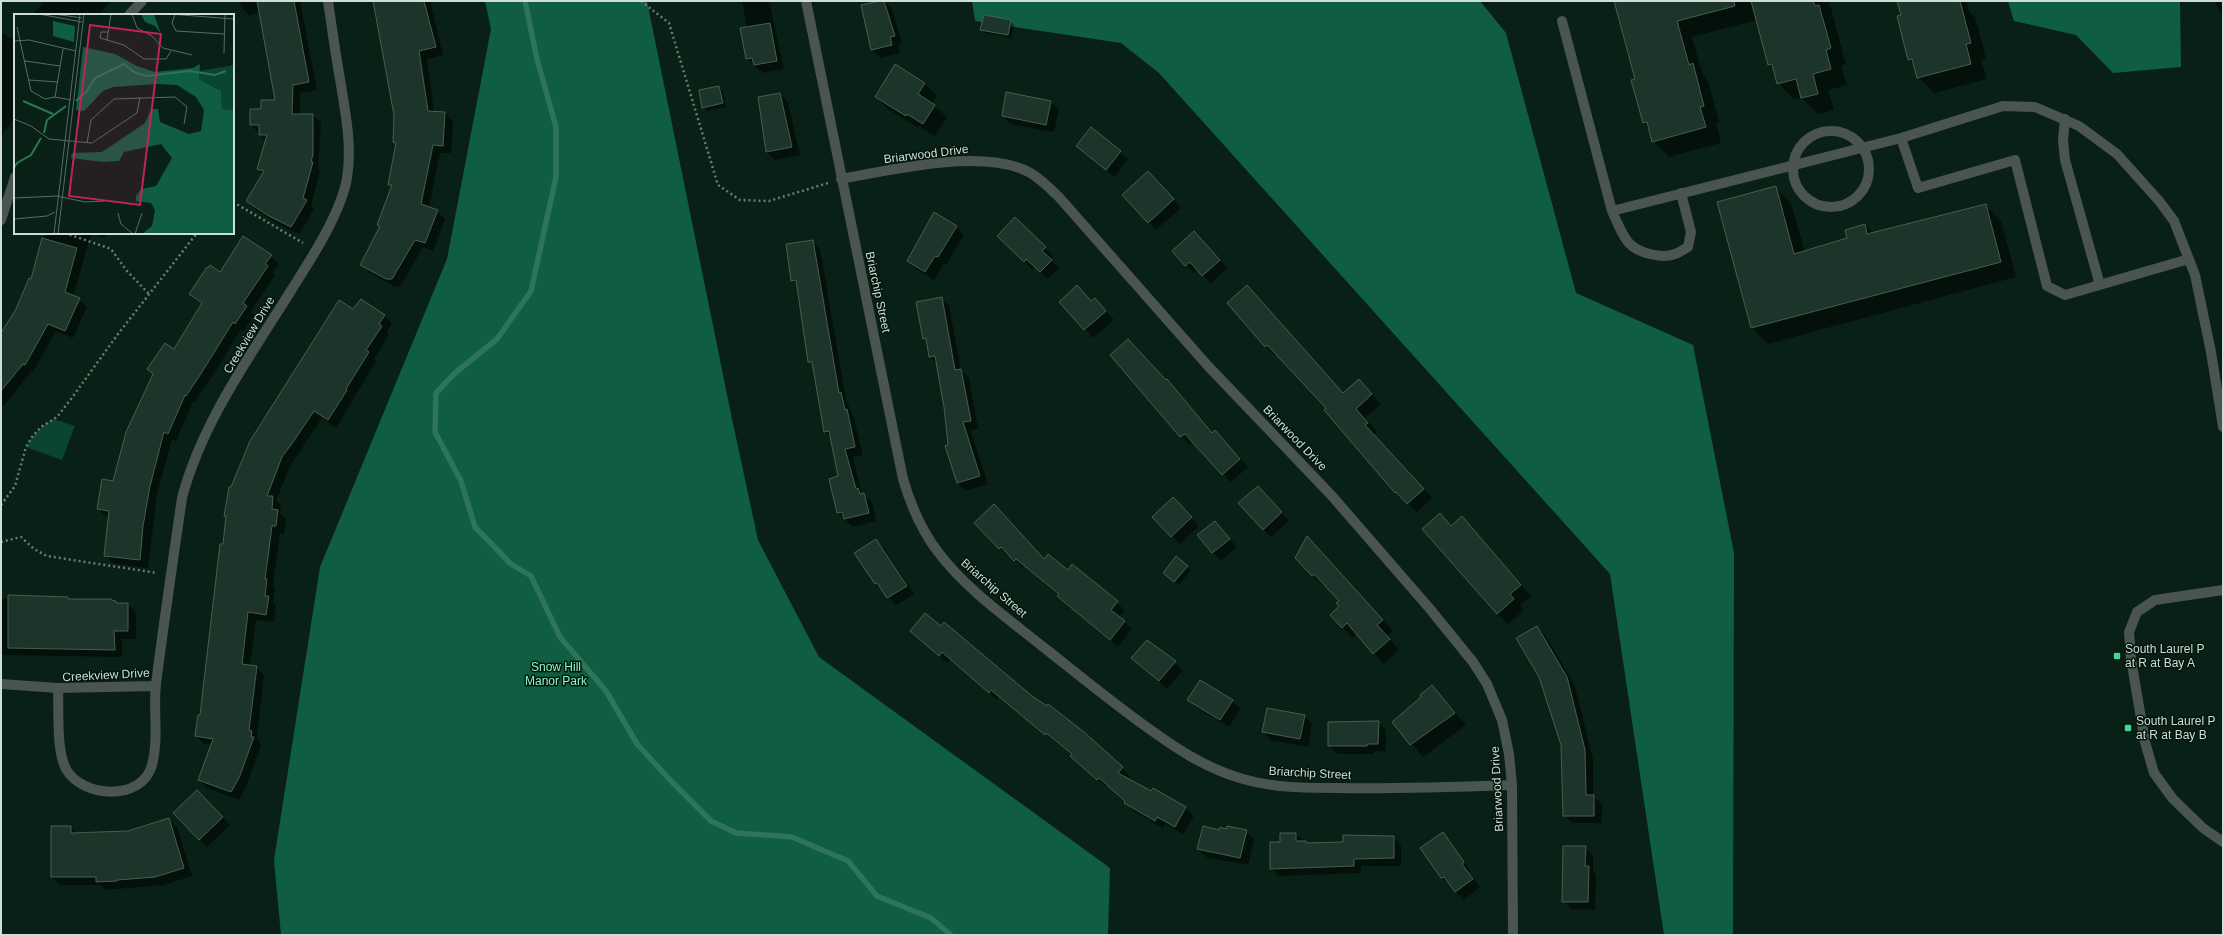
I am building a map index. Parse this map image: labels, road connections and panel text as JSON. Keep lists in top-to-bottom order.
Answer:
{
  "streets": {
    "street": ["Briarwood Drive", "Briarchip Street", "Creekview Drive"]
  },
  "crossings": [
    ["Briarwood Drive", "Briarchip Street"]
  ],
  "parks": ["Snow Hill Manor Park"],
  "places": {
    "transit": ["South Laurel P at R at Bay A", "South Laurel P at R at Bay B"]
  }
}
